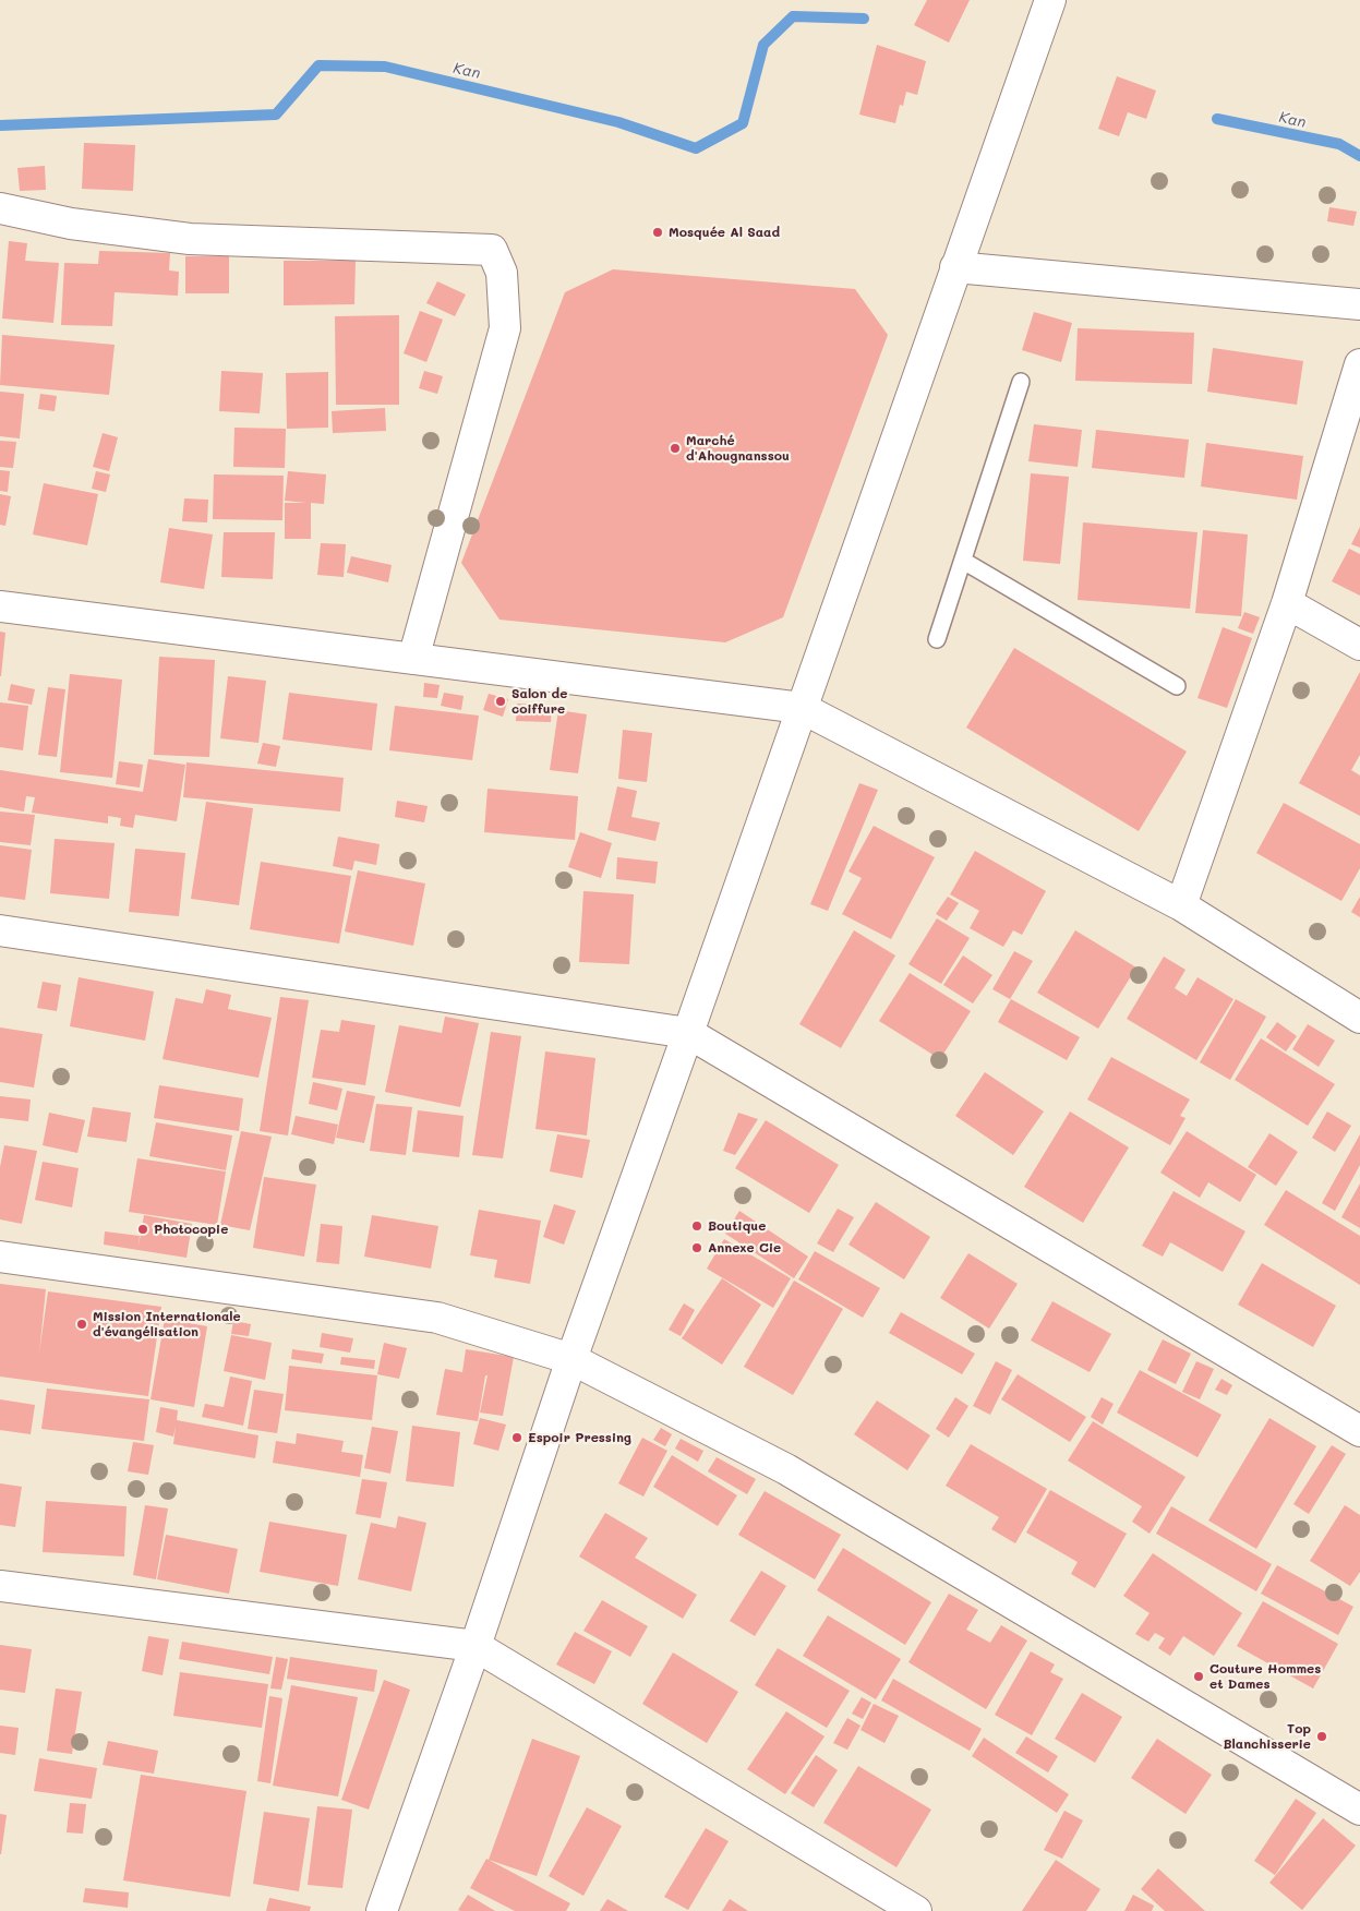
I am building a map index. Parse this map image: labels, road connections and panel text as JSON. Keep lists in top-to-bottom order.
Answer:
{
  "water": ["Kan"],
  "places": [
    "Mosquée Al Saad",
    "Marché d'Ahougnanssou",
    "Salon de coiffure",
    "Boutique",
    "Photocopie",
    "Annexe Cie",
    "Mission Internationale d'évangélisation",
    "Espoir Pressing",
    "Couture Hommes et Dames",
    "Top Blanchisserie"
  ]
}
